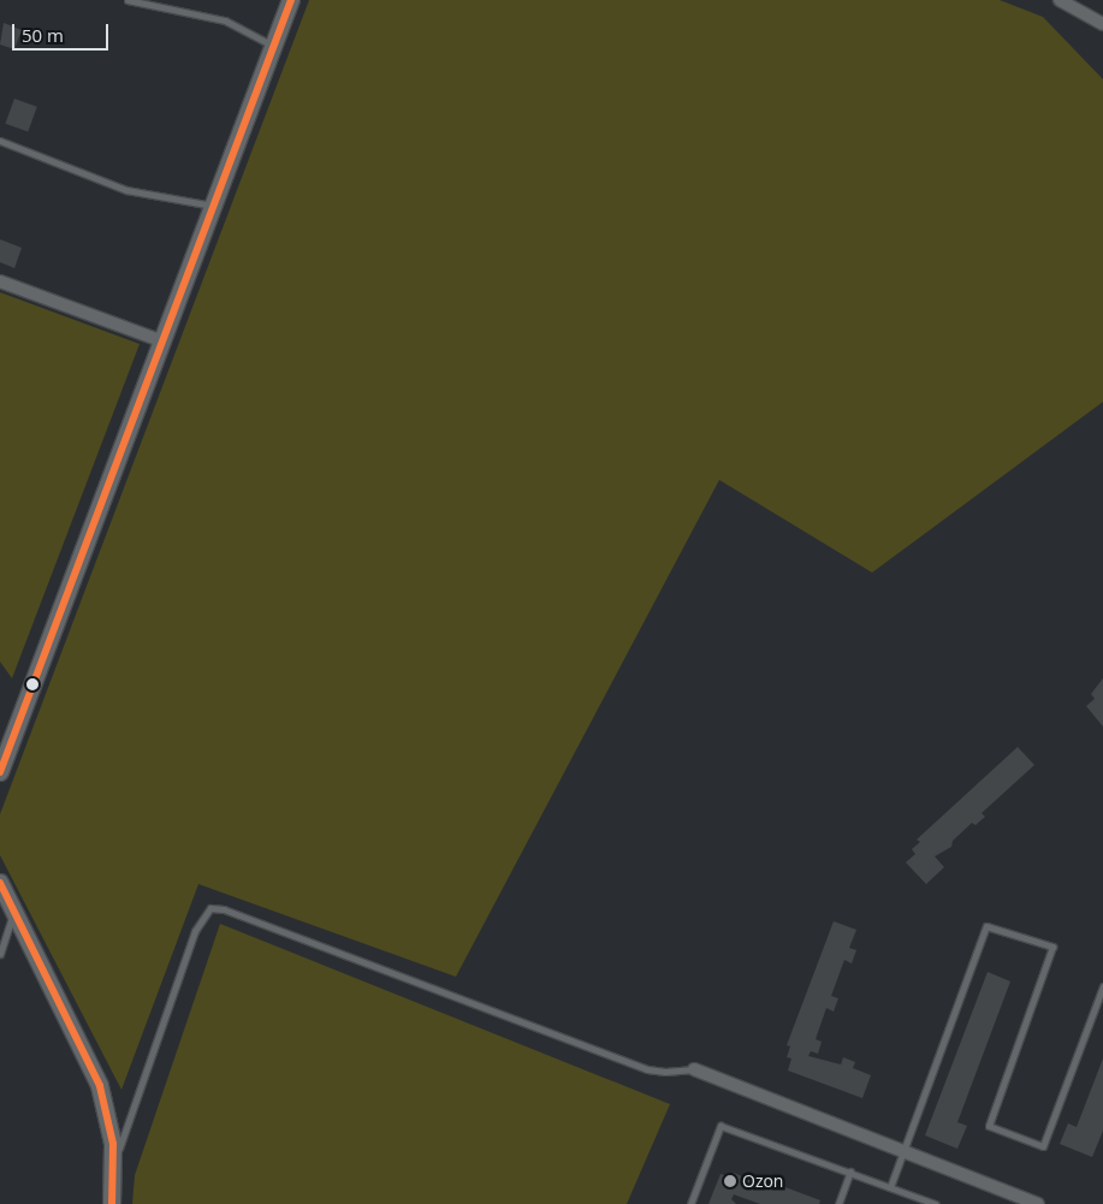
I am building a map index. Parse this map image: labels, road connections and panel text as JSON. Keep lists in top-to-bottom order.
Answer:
{
  "places": ["Ozon"],
  "scale_bar": "50 m"
}
